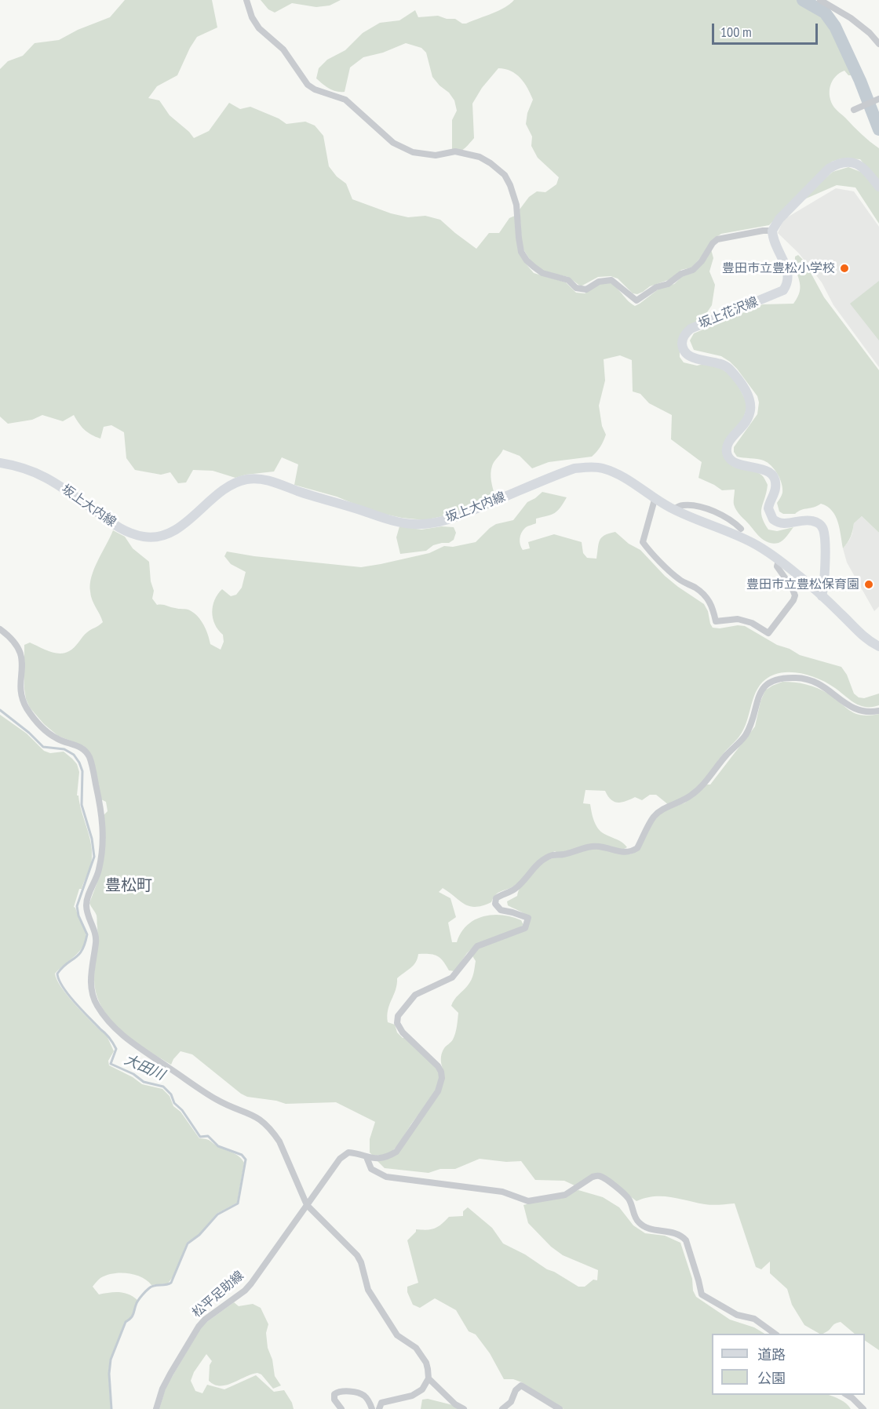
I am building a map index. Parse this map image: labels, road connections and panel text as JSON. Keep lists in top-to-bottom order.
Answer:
{
  "streets": {
    "main road": ["坂上花沢線", "坂上大内線"],
    "street": ["松平足助線"]
  },
  "crossings": [
    ["坂上花沢線", "坂上大内線"]
  ],
  "districts": ["豊松町"],
  "water": ["大田川"],
  "places": ["豊田市立豊松小学校", "豊田市立豊松保育園"],
  "legend": ["道路", "公園"],
  "scale_bar": "100 m"
}
